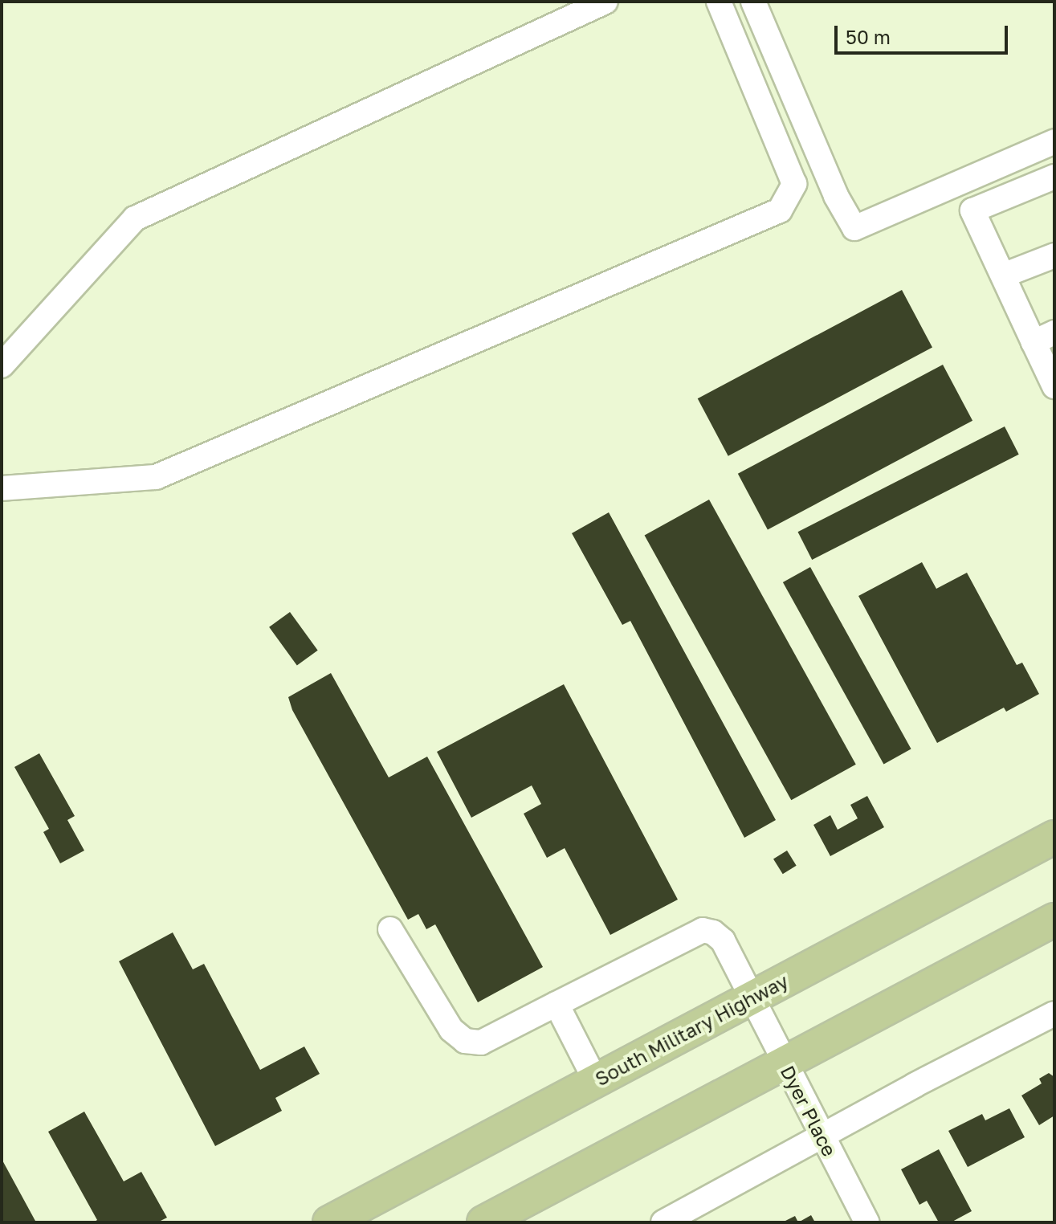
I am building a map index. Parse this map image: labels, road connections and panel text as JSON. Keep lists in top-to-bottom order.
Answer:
{
  "streets": {
    "main road": ["South Military Highway"],
    "street": ["Dyer Place"]
  },
  "crossings": [
    ["South Military Highway", "Dyer Place"]
  ],
  "scale_bar": "50 m"
}
